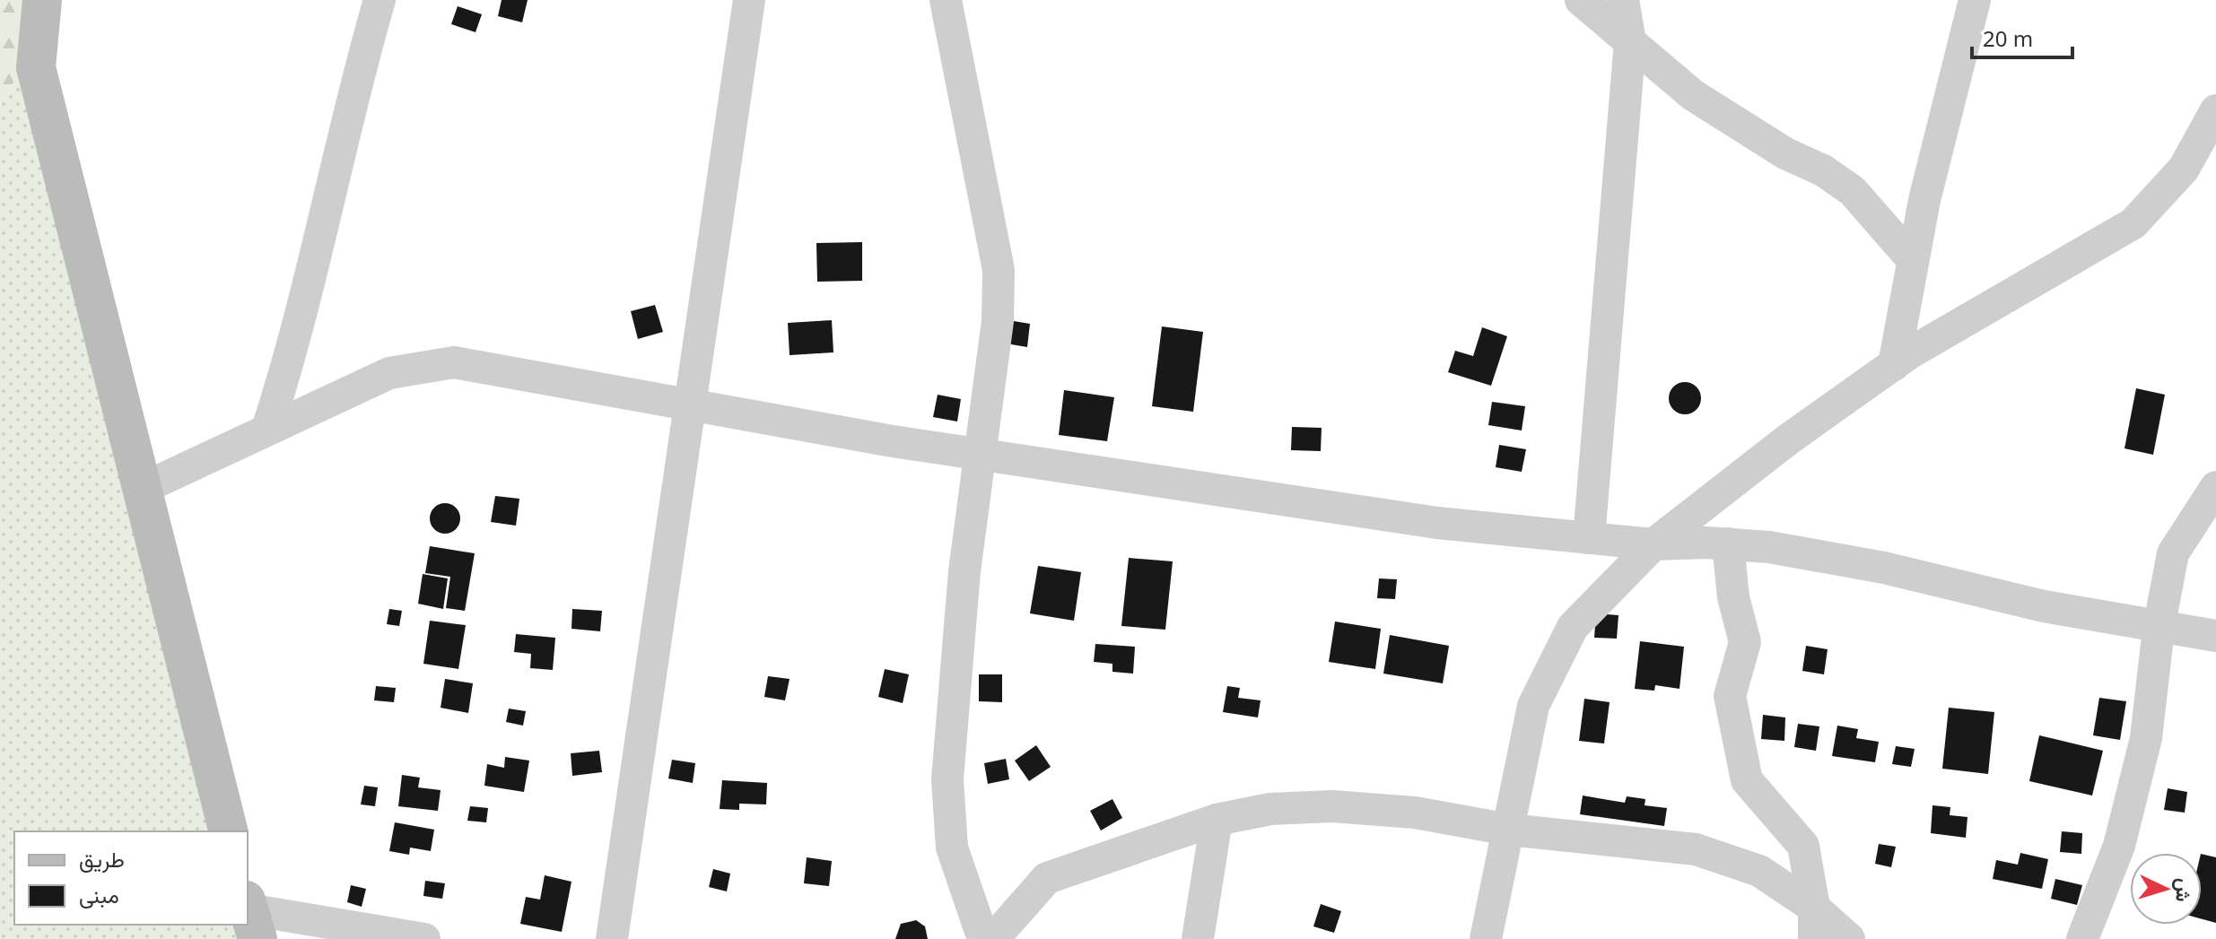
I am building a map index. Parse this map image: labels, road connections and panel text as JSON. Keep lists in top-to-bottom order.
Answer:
{
  "legend": ["طريق", "مبنى"],
  "scale_bar": "20 m",
  "north": "right"
}
